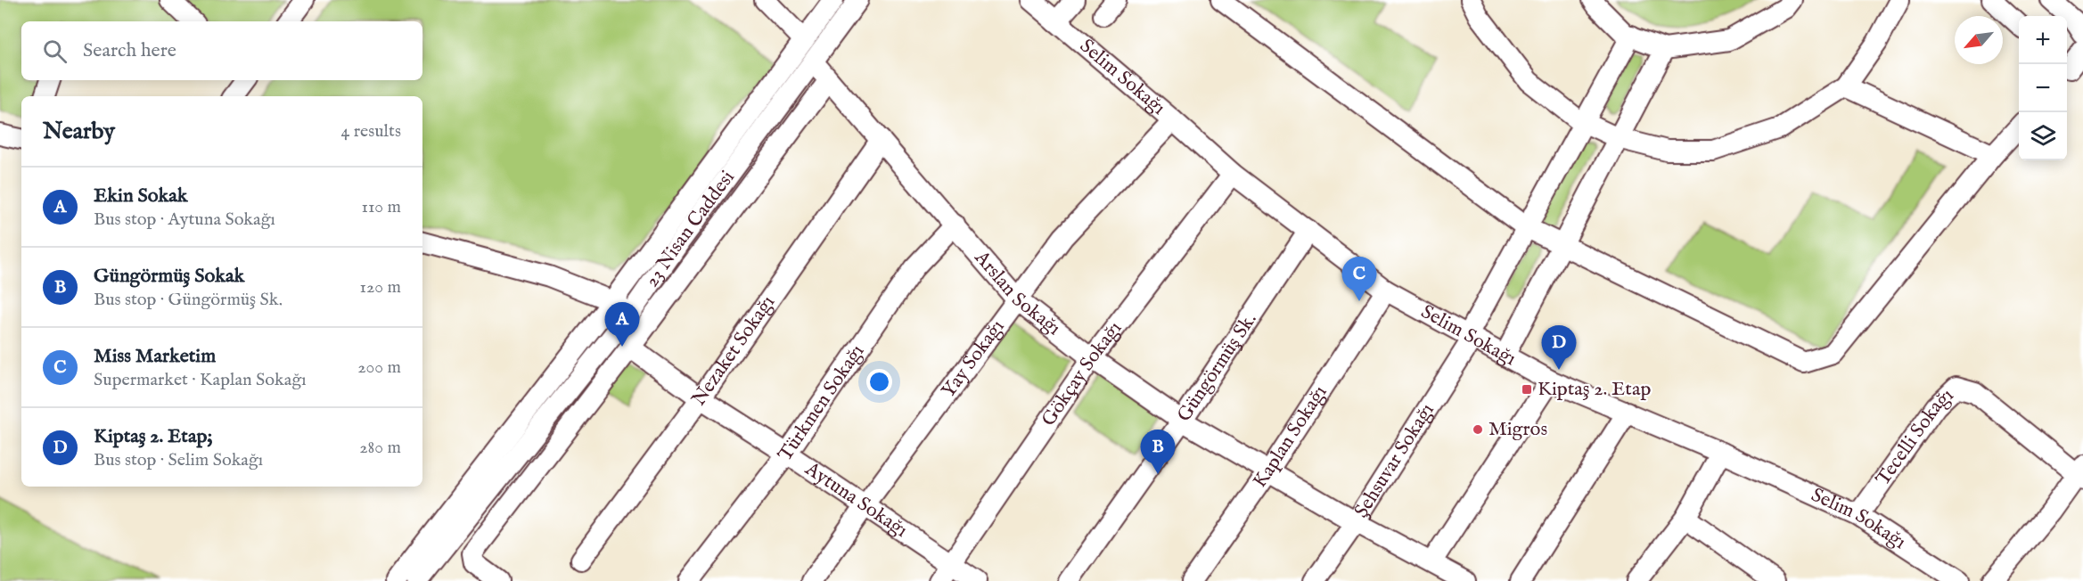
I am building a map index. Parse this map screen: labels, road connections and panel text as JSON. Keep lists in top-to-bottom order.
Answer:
{
  "streets": {
    "street": [
      "Selim Sokağı",
      "23 Nisan Caddesi",
      "Arslan Sokağı",
      "Nezaket Sokağı",
      "Yay Sokağı",
      "Güngörmüş Sk.",
      "Gökçay Sokağı",
      "Türkmen Sokağı",
      "Kaplan Sokağı",
      "Tecelli Sokağı",
      "Şehsuvar Sokağı",
      "Aytuna Sokağı"
    ]
  },
  "crossings": [
    ["Selim Sokağı", "Yay Sokağı"],
    ["Selim Sokağı", "Güngörmüş Sk."],
    ["Selim Sokağı", "Gökçay Sokağı"],
    ["Selim Sokağı", "Kaplan Sokağı"],
    ["Selim Sokağı", "Tecelli Sokağı"],
    ["Selim Sokağı", "Şehsuvar Sokağı"],
    ["23 Nisan Caddesi", "Arslan Sokağı"],
    ["Arslan Sokağı", "Nezaket Sokağı"],
    ["Arslan Sokağı", "Yay Sokağı"],
    ["Arslan Sokağı", "Güngörmüş Sk."],
    ["Arslan Sokağı", "Gökçay Sokağı"],
    ["Arslan Sokağı", "Türkmen Sokağı"],
    ["Arslan Sokağı", "Kaplan Sokağı"],
    ["Arslan Sokağı", "Şehsuvar Sokağı"],
    ["Nezaket Sokağı", "Aytuna Sokağı"],
    ["Yay Sokağı", "Aytuna Sokağı"],
    ["Gökçay Sokağı", "Aytuna Sokağı"],
    ["Türkmen Sokağı", "Aytuna Sokağı"]
  ],
  "places": {
    "transit": ["Kiptaş 2. Etap"],
    "other": ["Migros"]
  },
  "north": "bottom left",
  "page": {
    "map_buttons": ["+", "−"],
    "search": "Search here",
    "heading": ["Nearby", "4 results"],
    "list": [
      {
        "mark": "A",
        "name": "Ekin Sokak",
        "note": "Bus stop · Aytuna Sokağı",
        "value": "110 m"
      },
      {
        "mark": "B",
        "name": "Güngörmüş Sokak",
        "note": "Bus stop · Güngörmüş Sk.",
        "value": "120 m"
      },
      {
        "mark": "C",
        "name": "Miss Marketim",
        "note": "Supermarket · Kaplan Sokağı",
        "value": "200 m"
      },
      {
        "mark": "D",
        "name": "Kiptaş 2. Etap;",
        "note": "Bus stop · Selim Sokağı",
        "value": "280 m"
      }
    ],
    "pins": [
      "C",
      "A",
      "D",
      "B"
    ]
  }
}
